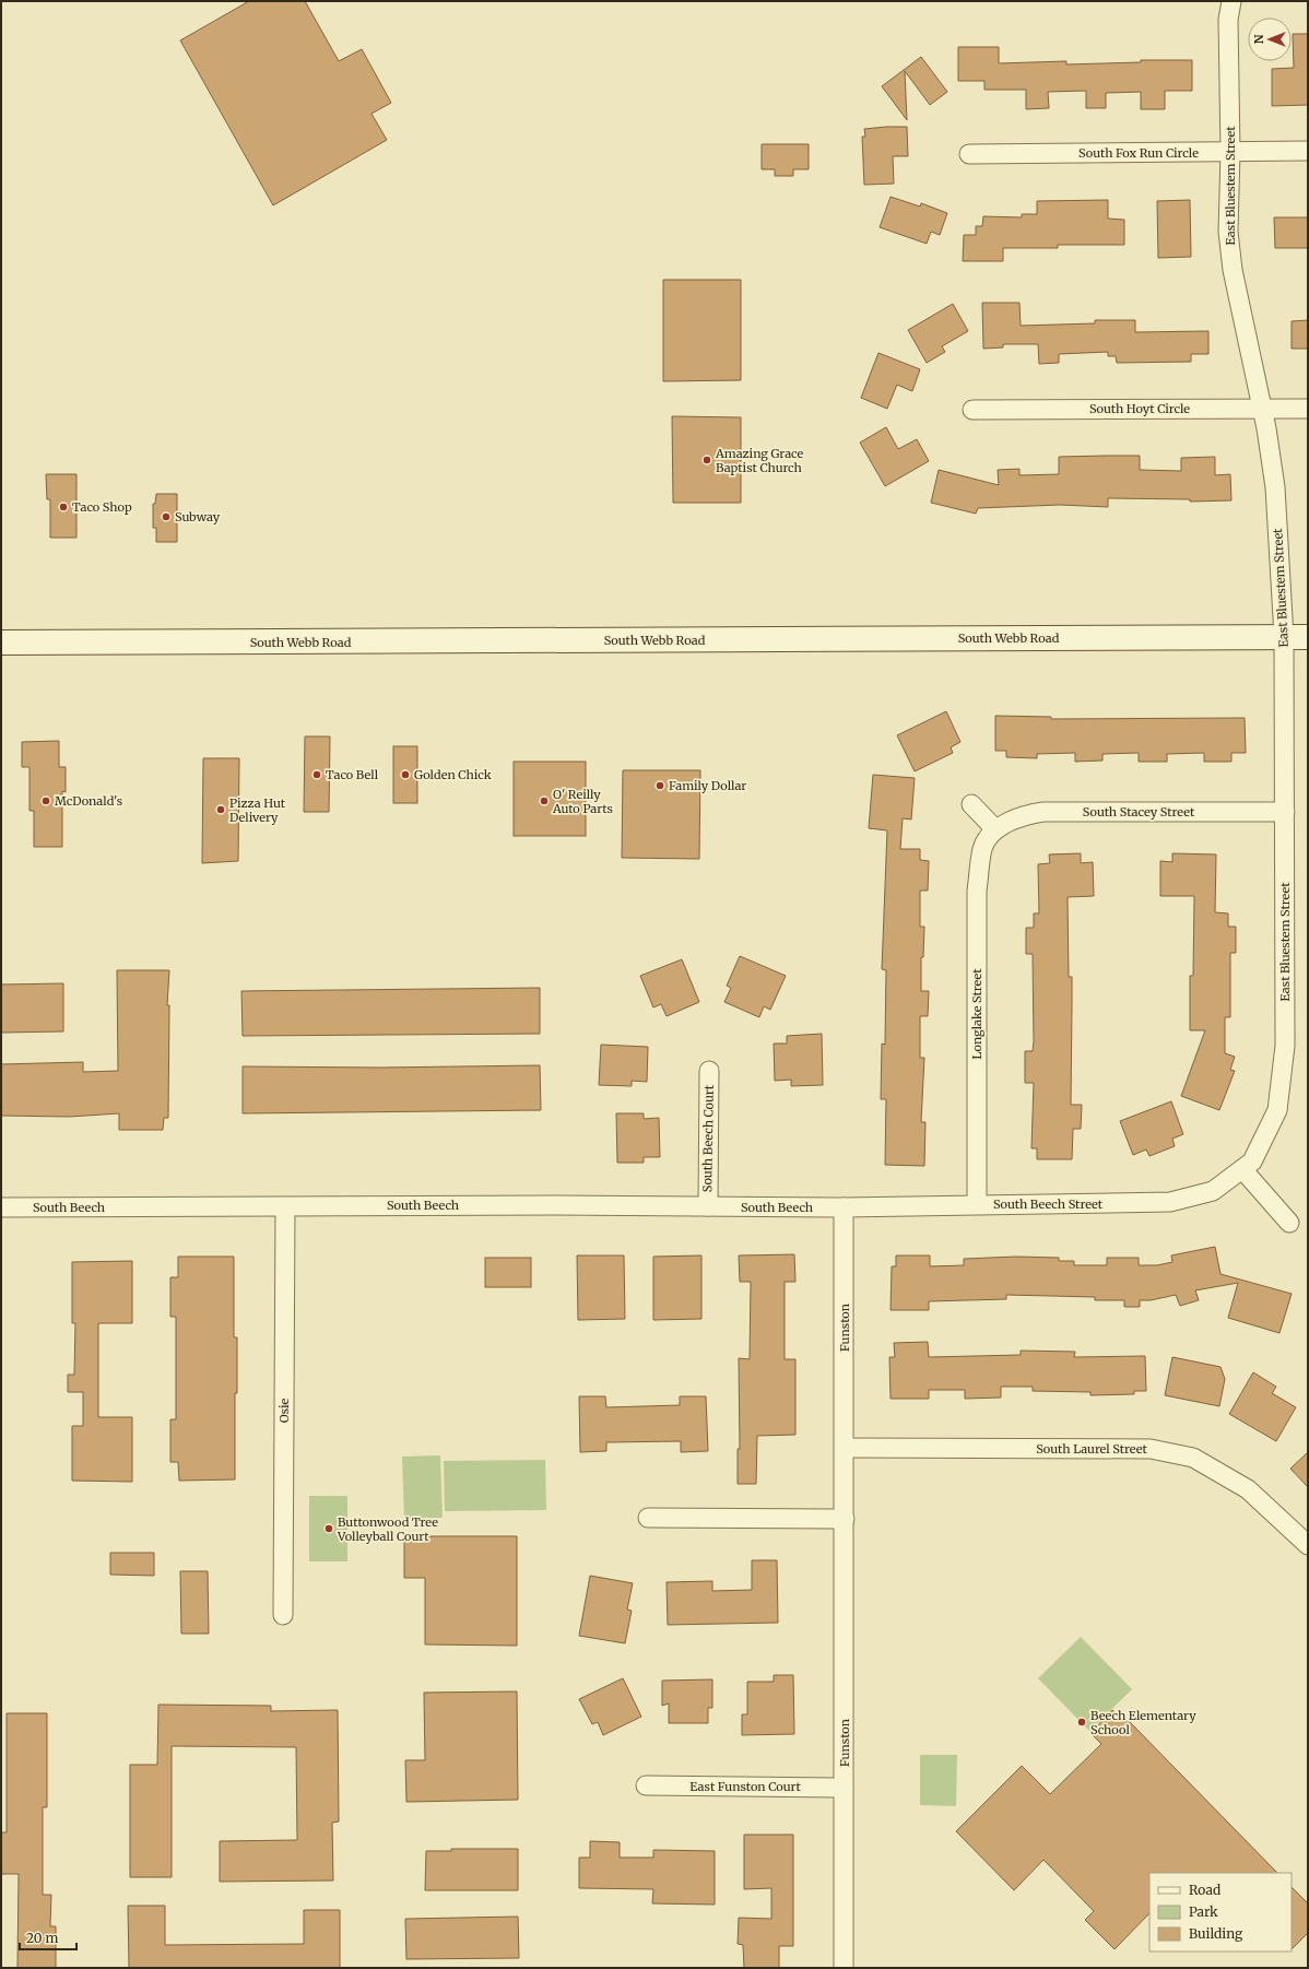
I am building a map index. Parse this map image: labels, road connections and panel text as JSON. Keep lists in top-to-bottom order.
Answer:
{
  "streets": {
    "main road": ["South Webb Road"],
    "street": [
      "South Fox Run Circle",
      "East Bluestem Street",
      "South Hoyt Circle",
      "South Stacey Street",
      "Longlake Street",
      "South Beech Court",
      "South Beech Street",
      "South Beech",
      "Funston",
      "Osie",
      "South Laurel Street",
      "East Funston Court"
    ]
  },
  "crossings": [
    ["South Fox Run Circle", "East Bluestem Street"],
    ["East Bluestem Street", "South Hoyt Circle"],
    ["East Bluestem Street", "South Webb Road"],
    ["East Bluestem Street", "South Stacey Street"],
    ["East Bluestem Street", "South Beech Street"],
    ["South Stacey Street", "Longlake Street"],
    ["Longlake Street", "South Beech Street"],
    ["South Beech Court", "South Beech"],
    ["South Beech Street", "South Beech"],
    ["South Beech Street", "Funston"],
    ["South Beech", "Funston"],
    ["South Beech", "Osie"],
    ["Funston", "South Laurel Street"],
    ["Funston", "East Funston Court"]
  ],
  "places": [
    "Amazing Grace Baptist Church",
    "Taco Shop",
    "Subway",
    "Taco Bell",
    "Golden Chick",
    "Family Dollar",
    "McDonald's",
    "O' Reilly Auto Parts",
    "Pizza Hut Delivery",
    "Buttonwood Tree Volleyball Court",
    "Beech Elementary School"
  ],
  "legend": ["Road", "Park", "Building"],
  "scale_bar": "20 m",
  "north": "left"
}
